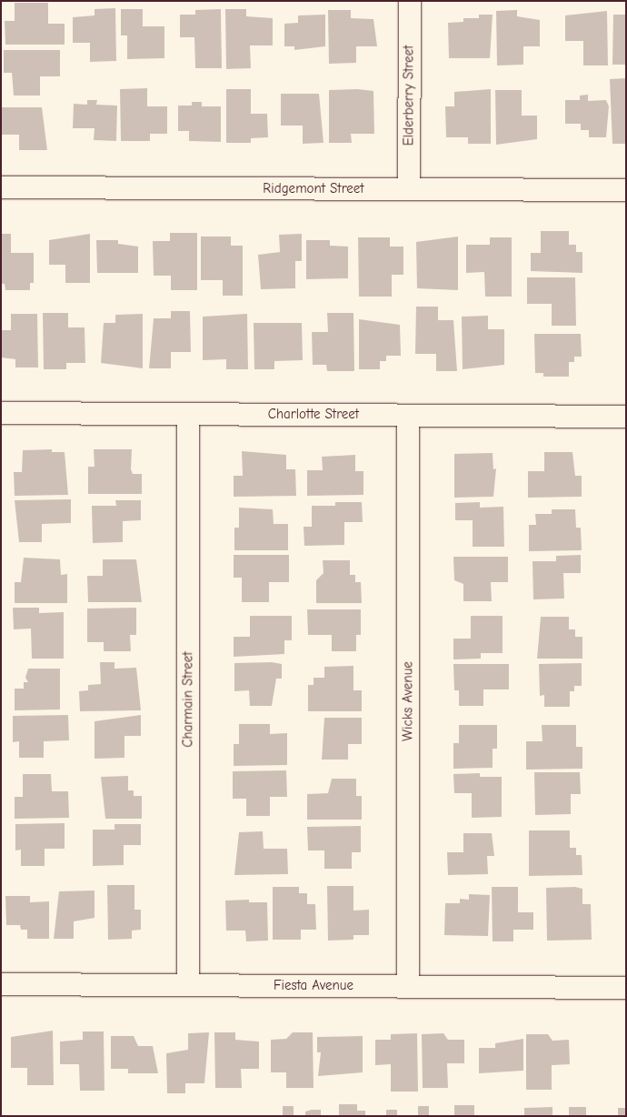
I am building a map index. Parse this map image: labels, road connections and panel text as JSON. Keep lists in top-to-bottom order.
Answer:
{
  "streets": {
    "street": [
      "Elderberry Street",
      "Ridgemont Street",
      "Charlotte Street",
      "Charmain Street",
      "Wicks Avenue",
      "Fiesta Avenue"
    ]
  },
  "crossings": [
    ["Elderberry Street", "Ridgemont Street"],
    ["Charlotte Street", "Charmain Street"],
    ["Charlotte Street", "Wicks Avenue"],
    ["Charmain Street", "Fiesta Avenue"],
    ["Wicks Avenue", "Fiesta Avenue"]
  ]
}
